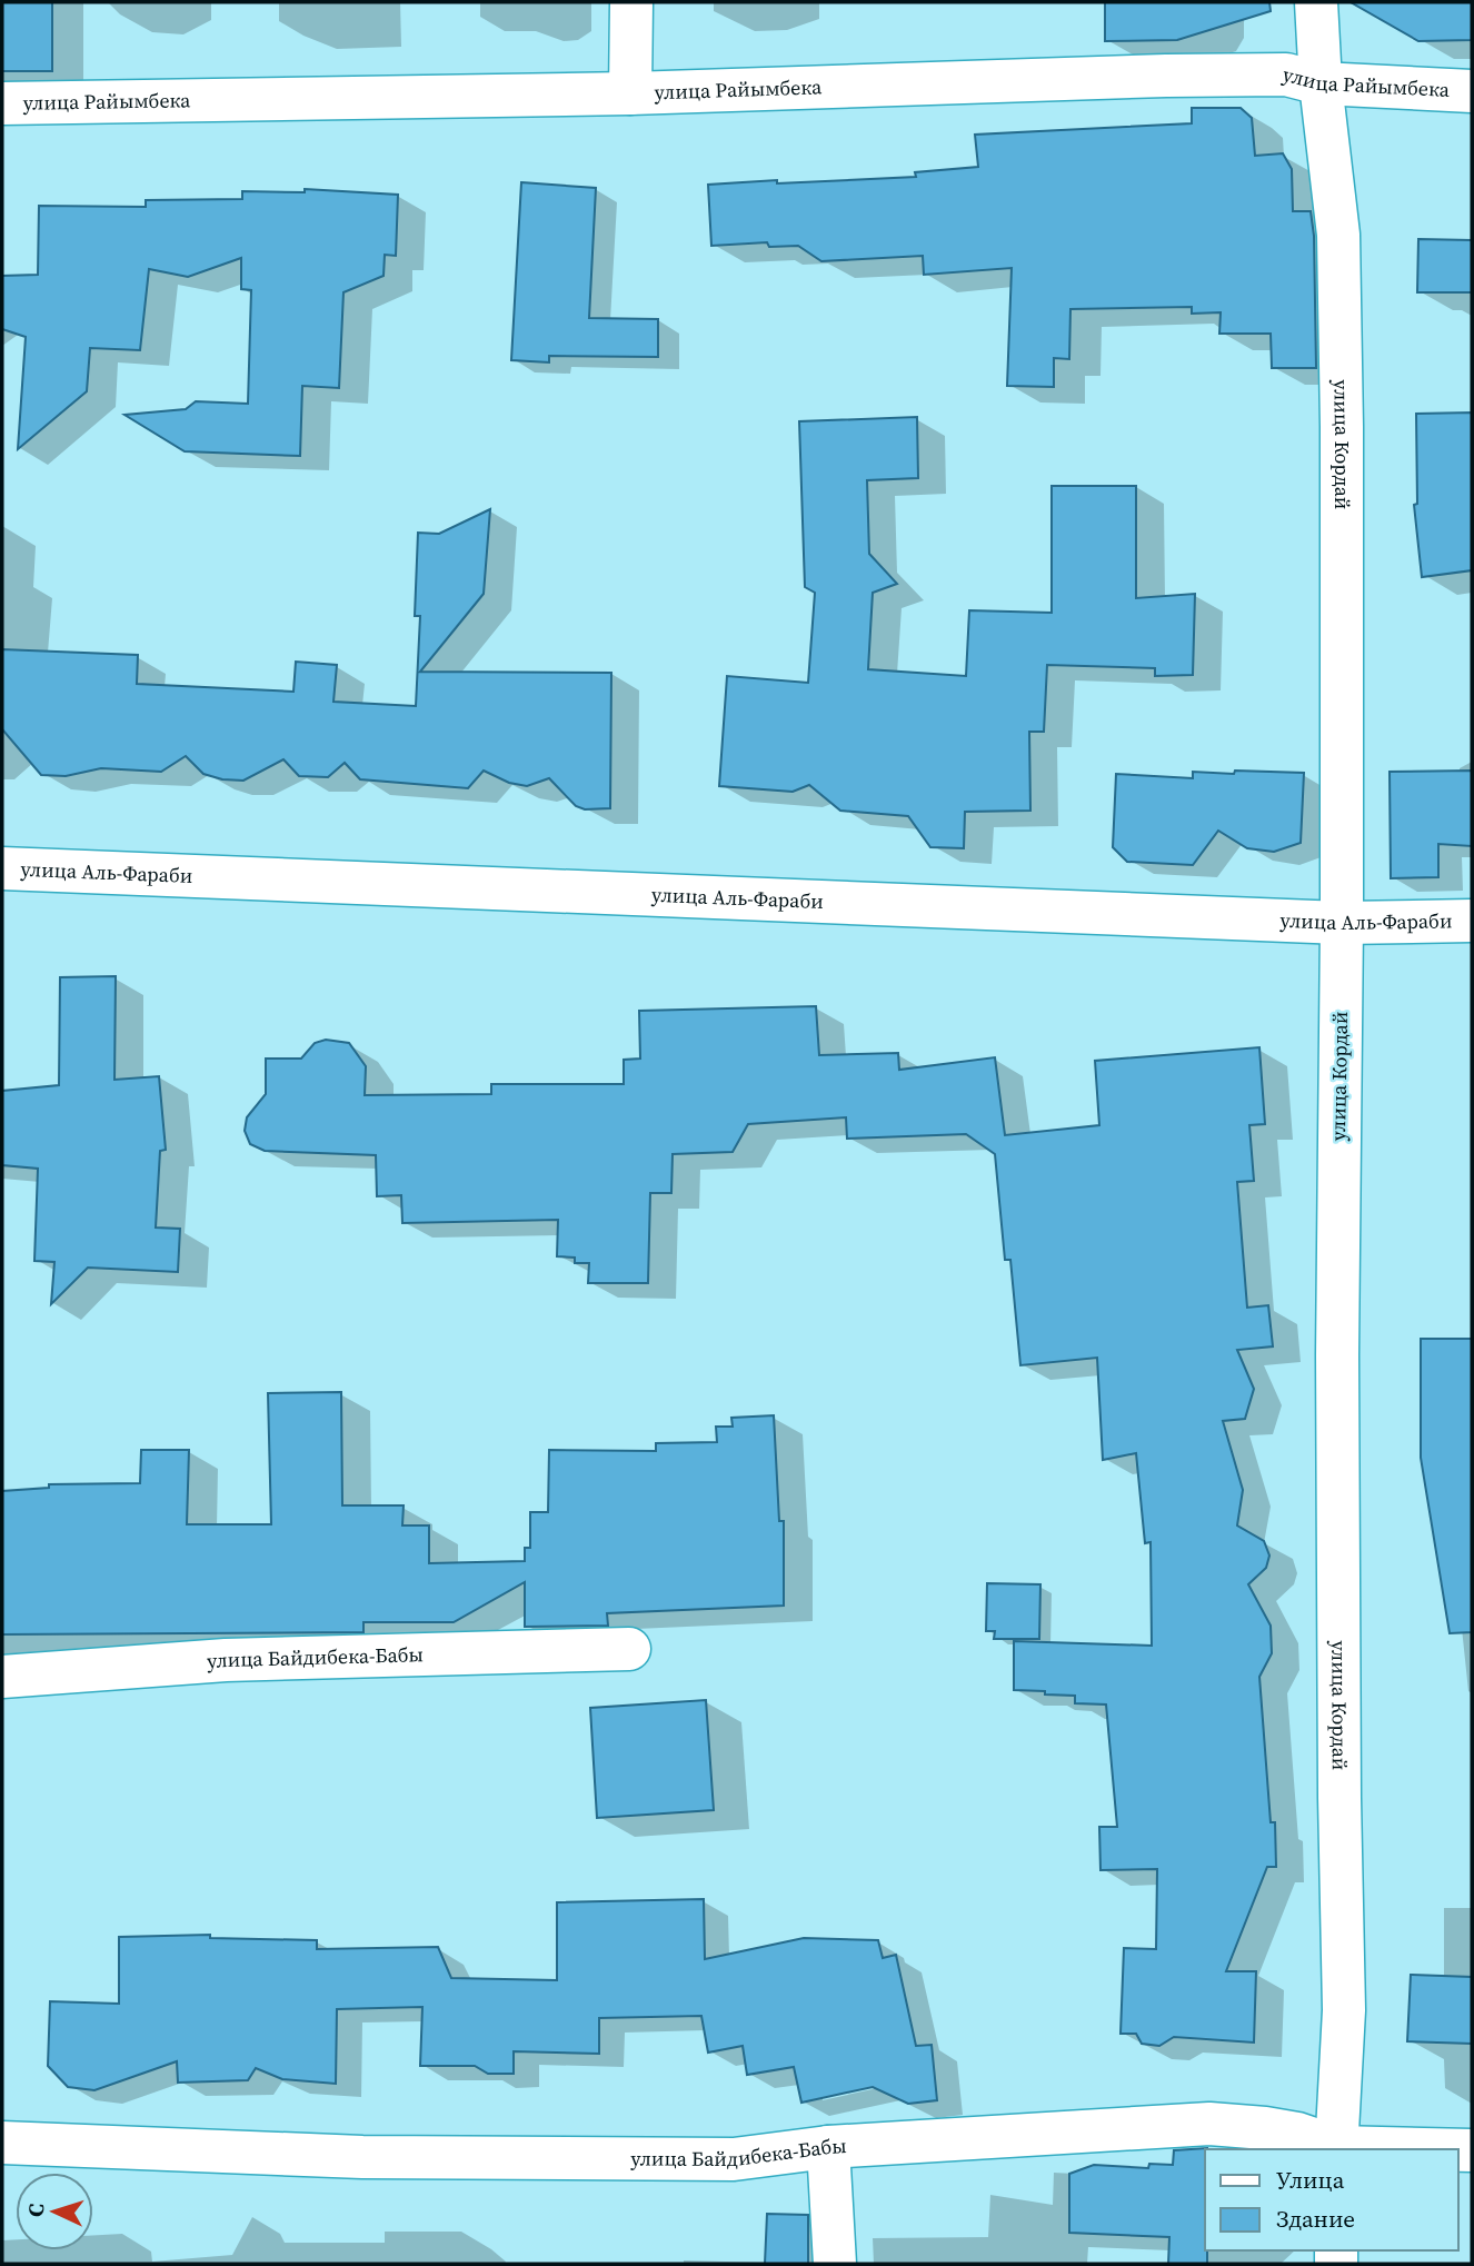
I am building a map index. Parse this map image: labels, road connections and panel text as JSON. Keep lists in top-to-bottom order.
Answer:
{
  "streets": {
    "street": [
      "улица Райымбека",
      "улица Кордай",
      "улица Аль-Фараби",
      "улица Байдибека-Бабы"
    ]
  },
  "crossings": [
    ["улица Райымбека", "улица Кордай"],
    ["улица Кордай", "улица Аль-Фараби"],
    ["улица Кордай", "улица Байдибека-Бабы"]
  ],
  "legend": ["Улица", "Здание"],
  "north": "left"
}
